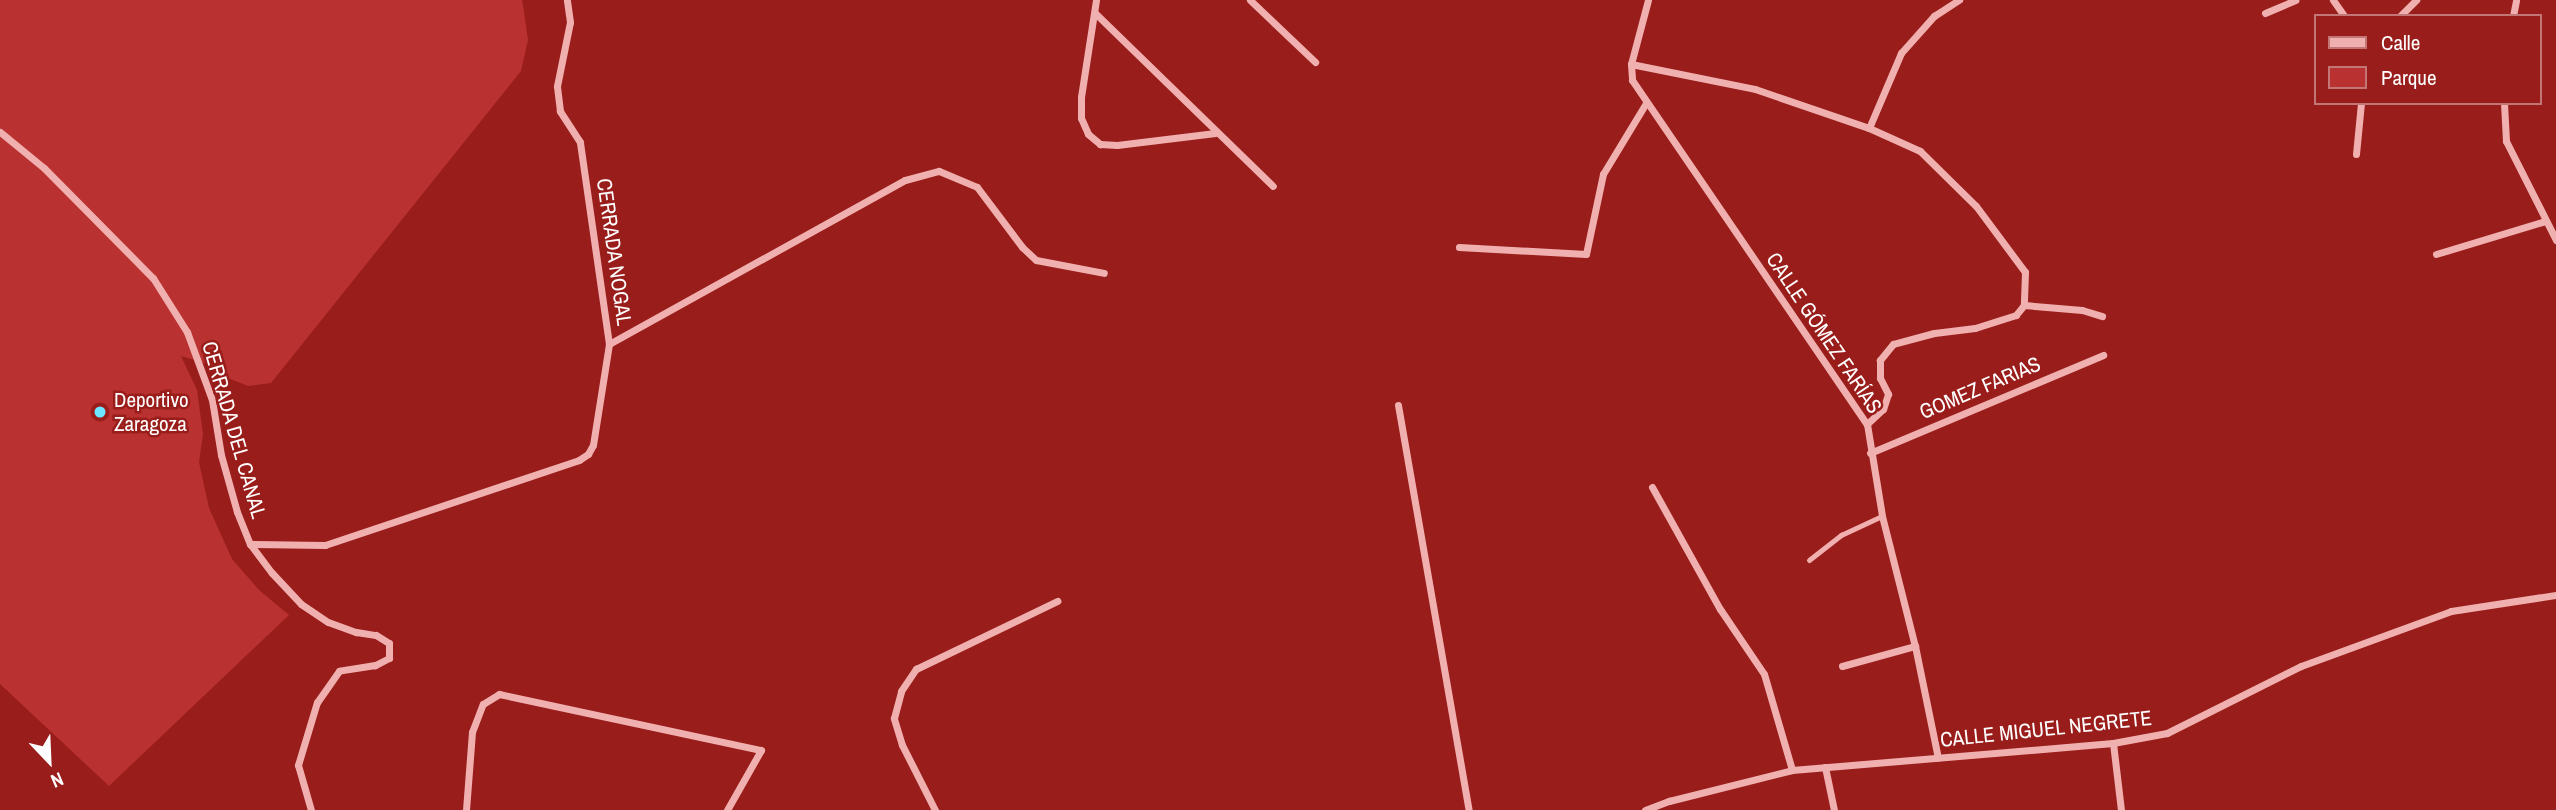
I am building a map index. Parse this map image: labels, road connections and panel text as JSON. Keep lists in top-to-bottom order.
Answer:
{
  "streets": {
    "street": [
      "CERRADA NOGAL",
      "CALLE GÓMEZ FARÍAS",
      "GOMEZ FARIAS",
      "CERRADA DEL CANAL",
      "CALLE MIGUEL NEGRETE"
    ]
  },
  "crossings": [
    ["CERRADA NOGAL", "CERRADA DEL CANAL"],
    ["CALLE GÓMEZ FARÍAS", "GOMEZ FARIAS"],
    ["CALLE GÓMEZ FARÍAS", "CALLE MIGUEL NEGRETE"]
  ],
  "places": ["Deportivo Zaragoza"],
  "legend": ["Calle", "Parque"],
  "north": "bottom right"
}
